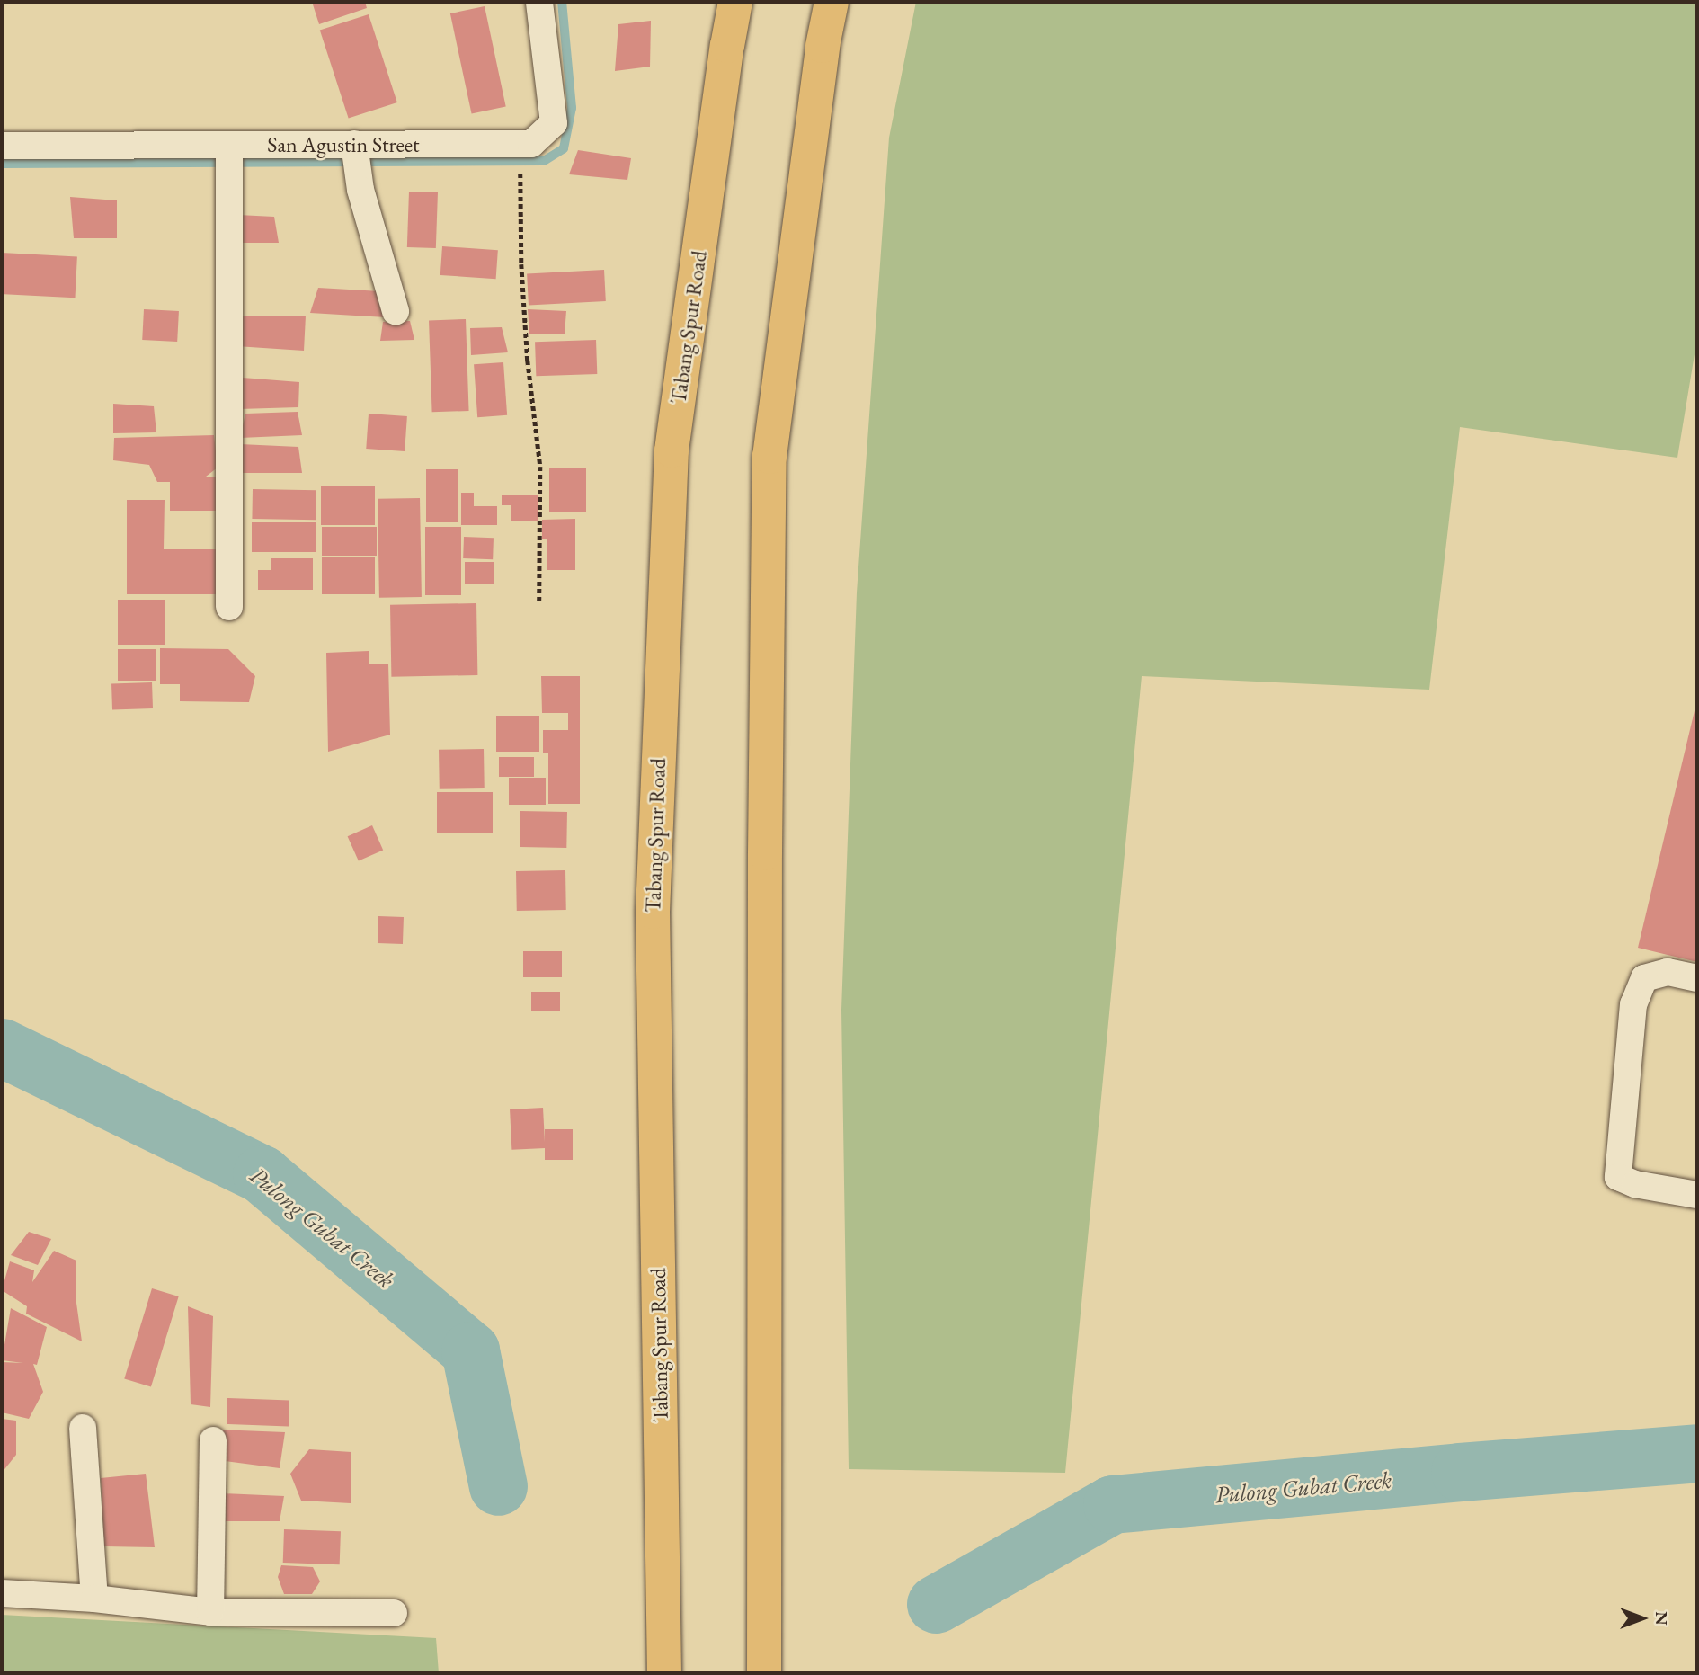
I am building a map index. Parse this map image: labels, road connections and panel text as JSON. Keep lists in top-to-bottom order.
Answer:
{
  "streets": {
    "highway": ["Tabang Spur Road"],
    "street": ["San Agustin Street"]
  },
  "water": ["Pulong Gubat Creek"],
  "north": "right"
}
